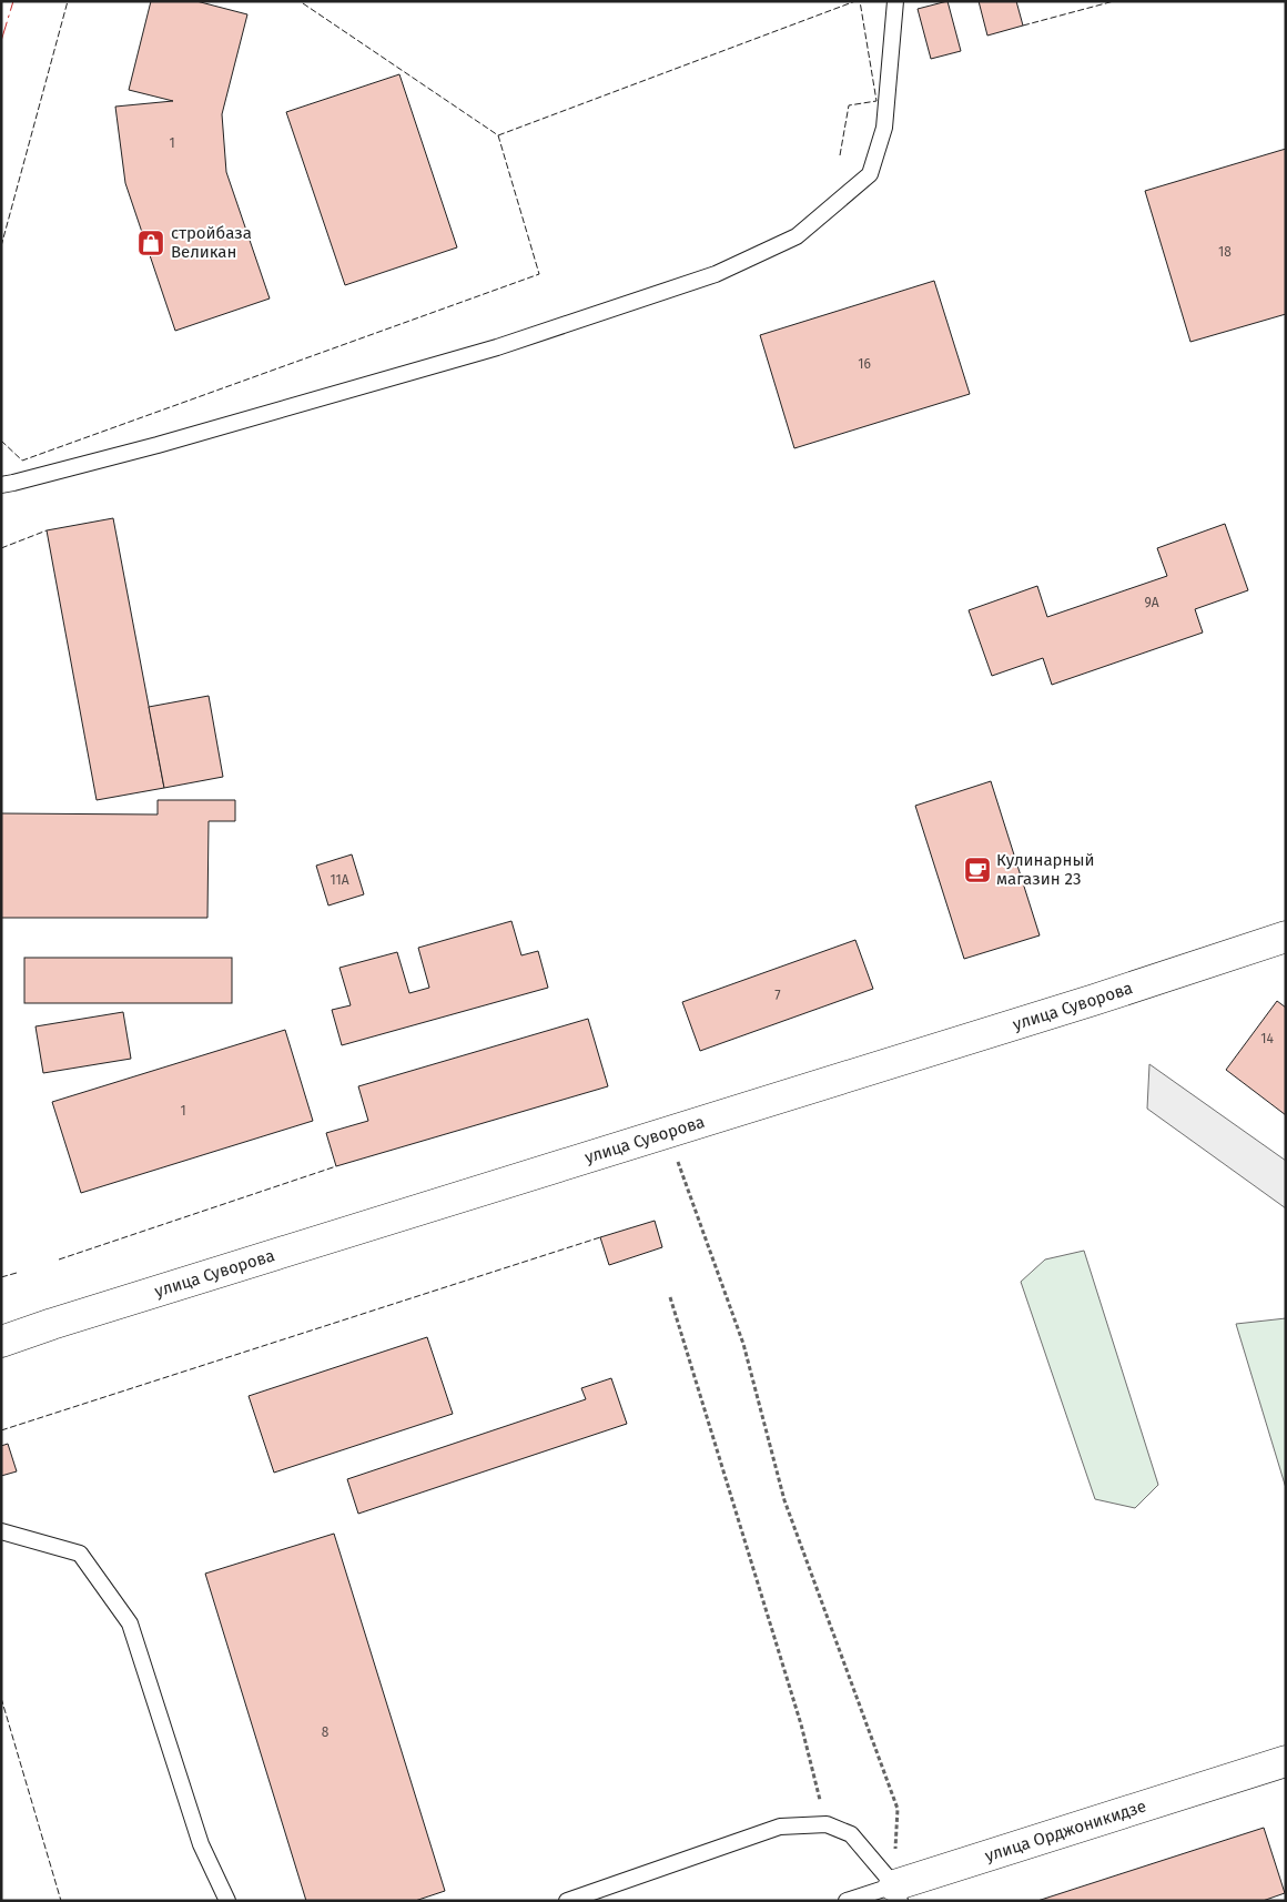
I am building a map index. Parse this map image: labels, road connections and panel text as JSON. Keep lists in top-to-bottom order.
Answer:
{
  "streets": {
    "street": ["улица Суворова", "улица Орджоникидзе"]
  },
  "places": {
    "shop": ["стройбаза Великан"],
    "cafe": ["Кулинарный магазин 23"]
  },
  "house_numbers": [
    "1",
    "18",
    "16",
    "9А",
    "11А",
    "7",
    "14",
    "1",
    "8"
  ]
}
